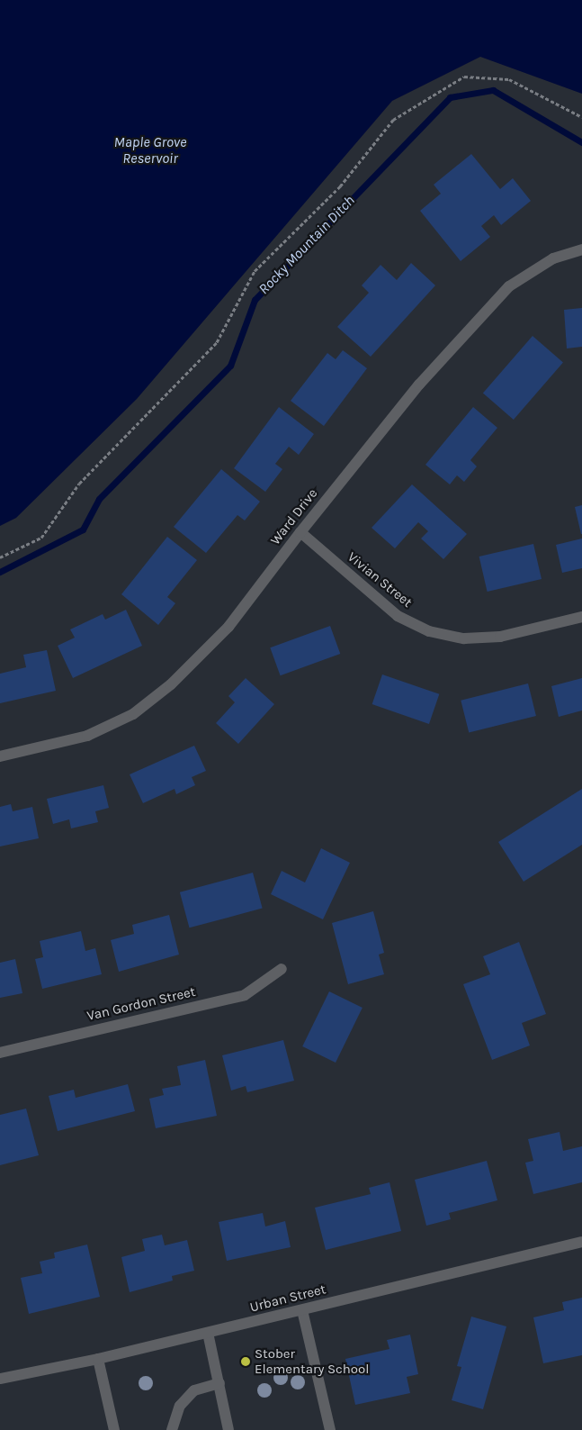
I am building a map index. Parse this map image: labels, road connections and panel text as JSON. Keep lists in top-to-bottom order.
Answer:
{
  "streets": {
    "street": [
      "Ward Drive",
      "Vivian Street",
      "Van Gordon Street",
      "Urban Street"
    ]
  },
  "crossings": [
    ["Ward Drive", "Vivian Street"]
  ],
  "water": ["Maple Grove Reservoir", "Rocky Mountain Ditch"],
  "places": ["Stober Elementary School"]
}
